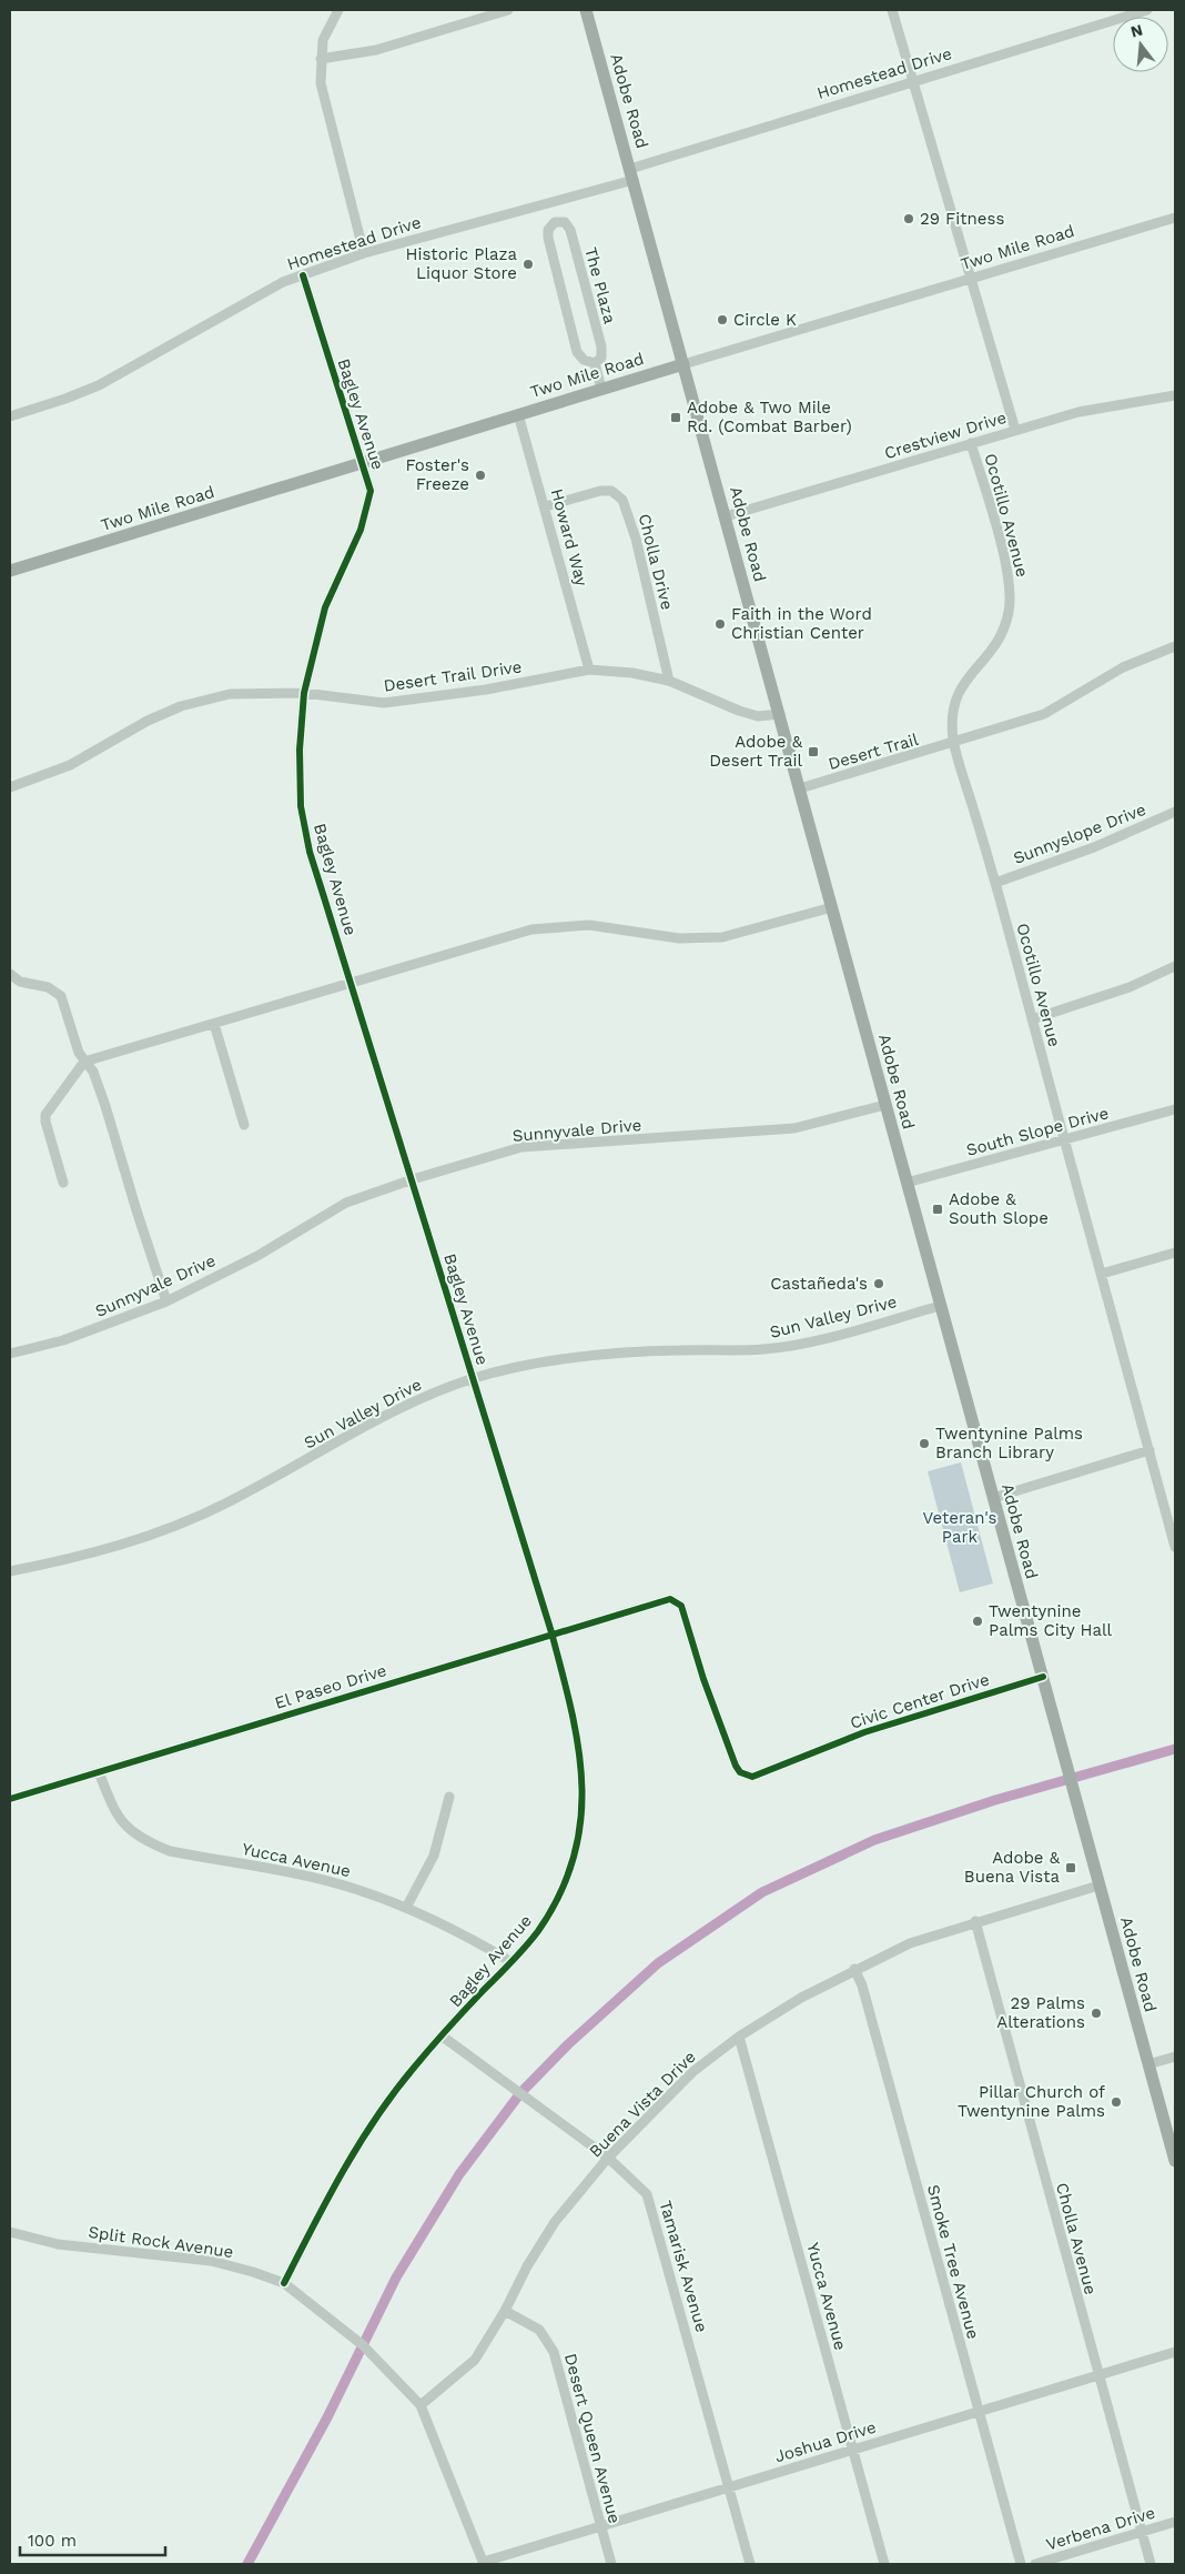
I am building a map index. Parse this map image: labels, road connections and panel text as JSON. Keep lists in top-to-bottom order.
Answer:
{
  "streets": {
    "main road": ["Adobe Road", "Two Mile Road"],
    "street": [
      "Homestead Drive",
      "The Plaza",
      "Bagley Avenue",
      "Crestview Drive",
      "Ocotillo Avenue",
      "Howard Way",
      "Cholla Drive",
      "Desert Trail Drive",
      "Desert Trail",
      "Sunnyslope Drive",
      "Sunnyvale Drive",
      "South Slope Drive",
      "Sun Valley Drive",
      "El Paseo Drive",
      "Civic Center Drive",
      "Yucca Avenue",
      "Buena Vista Drive",
      "Cholla Avenue",
      "Split Rock Avenue",
      "Smoke Tree Avenue",
      "Tamarisk Avenue",
      "Desert Queen Avenue",
      "Joshua Drive",
      "Verbena Drive"
    ]
  },
  "crossings": [
    ["Homestead Drive", "Adobe Road"],
    ["Homestead Drive", "Bagley Avenue"],
    ["Adobe Road", "Two Mile Road"],
    ["Adobe Road", "Crestview Drive"],
    ["Adobe Road", "Desert Trail Drive"],
    ["Adobe Road", "Desert Trail"],
    ["Adobe Road", "Sunnyvale Drive"],
    ["Adobe Road", "South Slope Drive"],
    ["Adobe Road", "Sun Valley Drive"],
    ["Adobe Road", "Civic Center Drive"],
    ["Adobe Road", "Buena Vista Drive"],
    ["Two Mile Road", "The Plaza"],
    ["Two Mile Road", "Bagley Avenue"],
    ["Two Mile Road", "Howard Way"],
    ["Bagley Avenue", "Desert Trail Drive"],
    ["Bagley Avenue", "Sunnyvale Drive"],
    ["Bagley Avenue", "Sun Valley Drive"],
    ["Bagley Avenue", "El Paseo Drive"],
    ["Bagley Avenue", "Yucca Avenue"],
    ["Bagley Avenue", "Split Rock Avenue"],
    ["Bagley Avenue", "Tamarisk Avenue"],
    ["Crestview Drive", "Ocotillo Avenue"],
    ["Ocotillo Avenue", "Desert Trail"],
    ["Ocotillo Avenue", "Sunnyslope Drive"],
    ["Ocotillo Avenue", "South Slope Drive"],
    ["Howard Way", "Cholla Drive"],
    ["Howard Way", "Desert Trail Drive"],
    ["Cholla Drive", "Desert Trail Drive"],
    ["El Paseo Drive", "Civic Center Drive"],
    ["El Paseo Drive", "Yucca Avenue"],
    ["Yucca Avenue", "Buena Vista Drive"],
    ["Yucca Avenue", "Joshua Drive"],
    ["Buena Vista Drive", "Cholla Avenue"],
    ["Buena Vista Drive", "Split Rock Avenue"],
    ["Buena Vista Drive", "Smoke Tree Avenue"],
    ["Buena Vista Drive", "Tamarisk Avenue"],
    ["Buena Vista Drive", "Desert Queen Avenue"],
    ["Cholla Avenue", "Joshua Drive"],
    ["Cholla Avenue", "Verbena Drive"],
    ["Split Rock Avenue", "Joshua Drive"],
    ["Smoke Tree Avenue", "Joshua Drive"],
    ["Tamarisk Avenue", "Joshua Drive"],
    ["Desert Queen Avenue", "Joshua Drive"]
  ],
  "parks": ["Veteran's Park"],
  "places": {
    "other": [
      "29 Fitness",
      "Historic Plaza Liquor Store",
      "Circle K",
      "Foster's Freeze",
      "Faith in the Word Christian Center",
      "Castañeda's",
      "Twentynine Palms Branch Library",
      "Twentynine Palms City Hall",
      "29 Palms Alterations",
      "Pillar Church of Twentynine Palms"
    ],
    "transit": [
      "Adobe & Two Mile Rd. (Combat Barber)",
      "Adobe & Desert Trail",
      "Adobe & South Slope",
      "Adobe & Buena Vista"
    ]
  },
  "scale_bar": "100 m",
  "north": "top"
}
